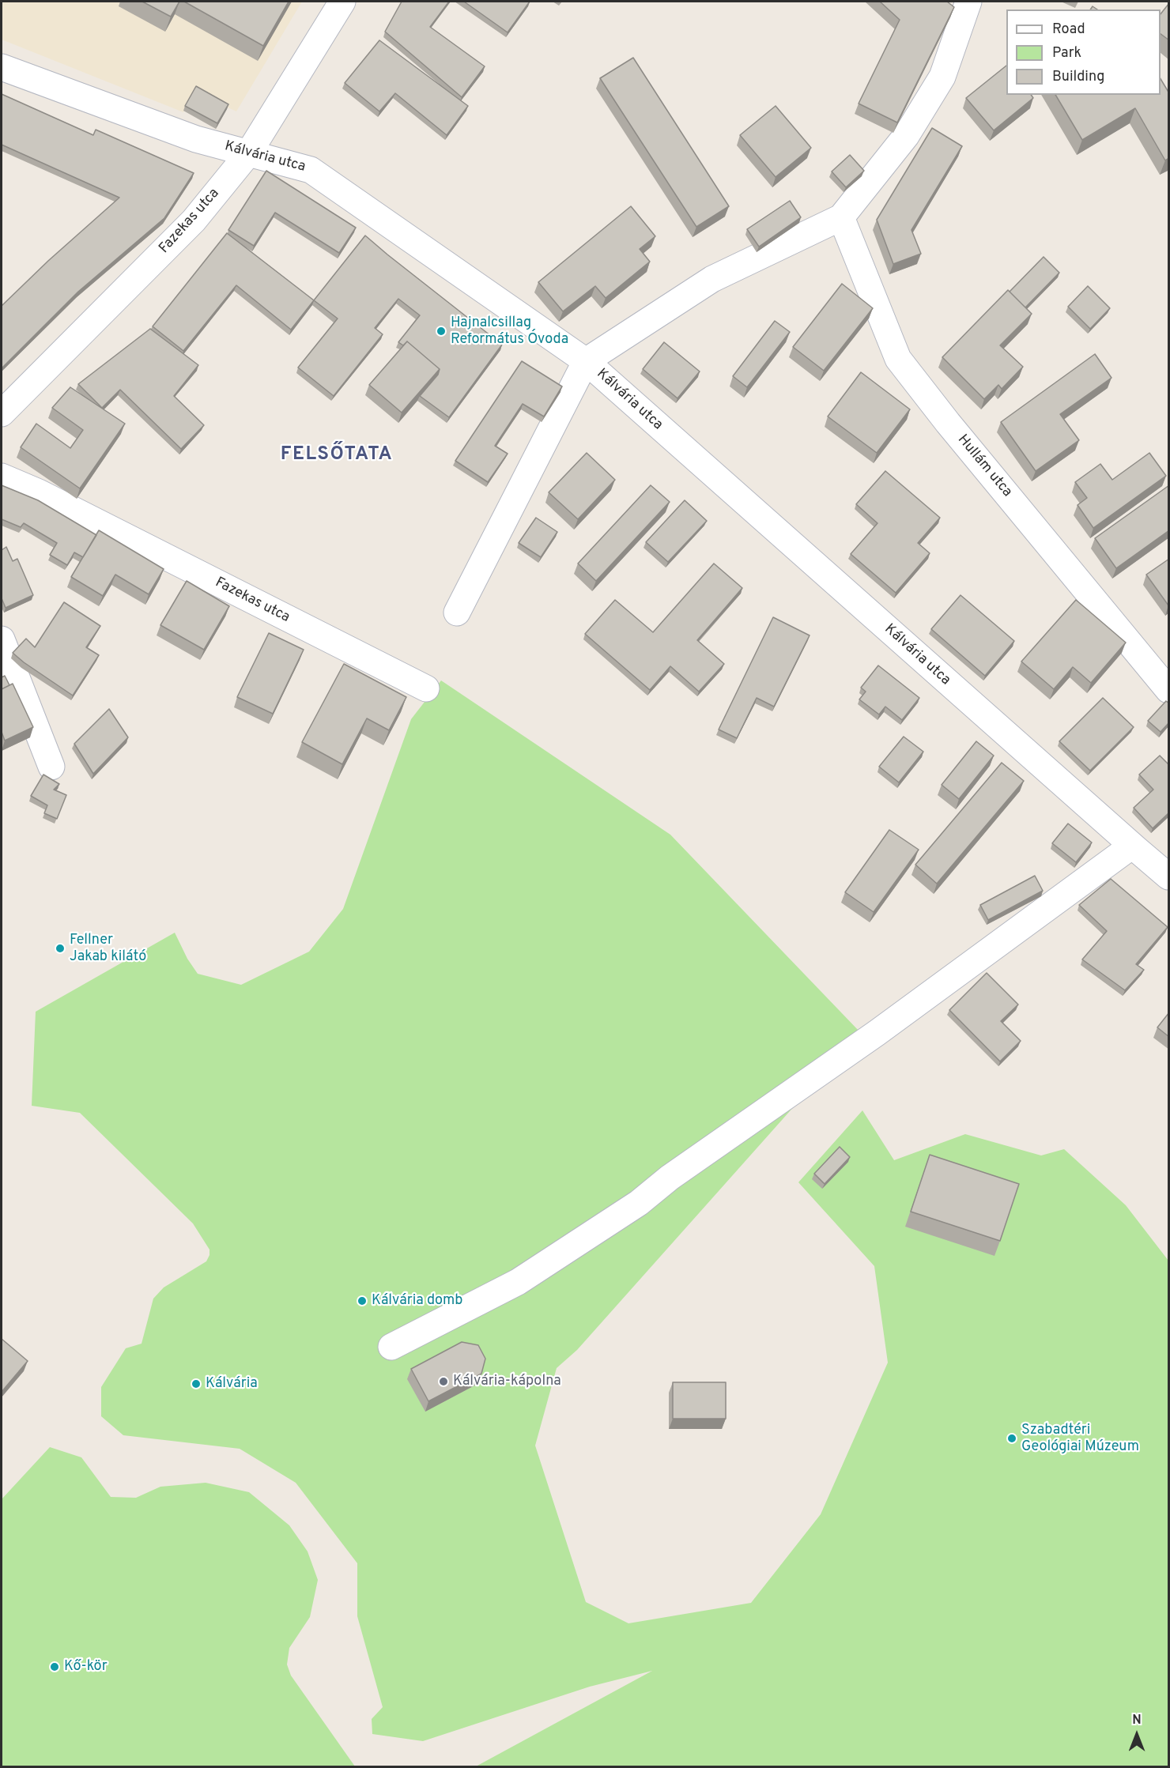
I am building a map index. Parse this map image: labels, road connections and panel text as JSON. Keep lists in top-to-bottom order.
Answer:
{
  "streets": {
    "street": ["Kálvária utca", "Fazekas utca", "Hullám utca"]
  },
  "crossings": [
    ["Kálvária utca", "Fazekas utca"]
  ],
  "districts": ["FELSŐTATA"],
  "places": [
    "Hajnalcsillag Református Óvoda",
    "Fellner Jakab kilátó",
    "Kálvária domb",
    "Kálvária-kápolna",
    "Kálvária",
    "Szabadtéri Geológiai Múzeum",
    "Kő-kör"
  ],
  "legend": ["Road", "Park", "Building"],
  "north": "top"
}
